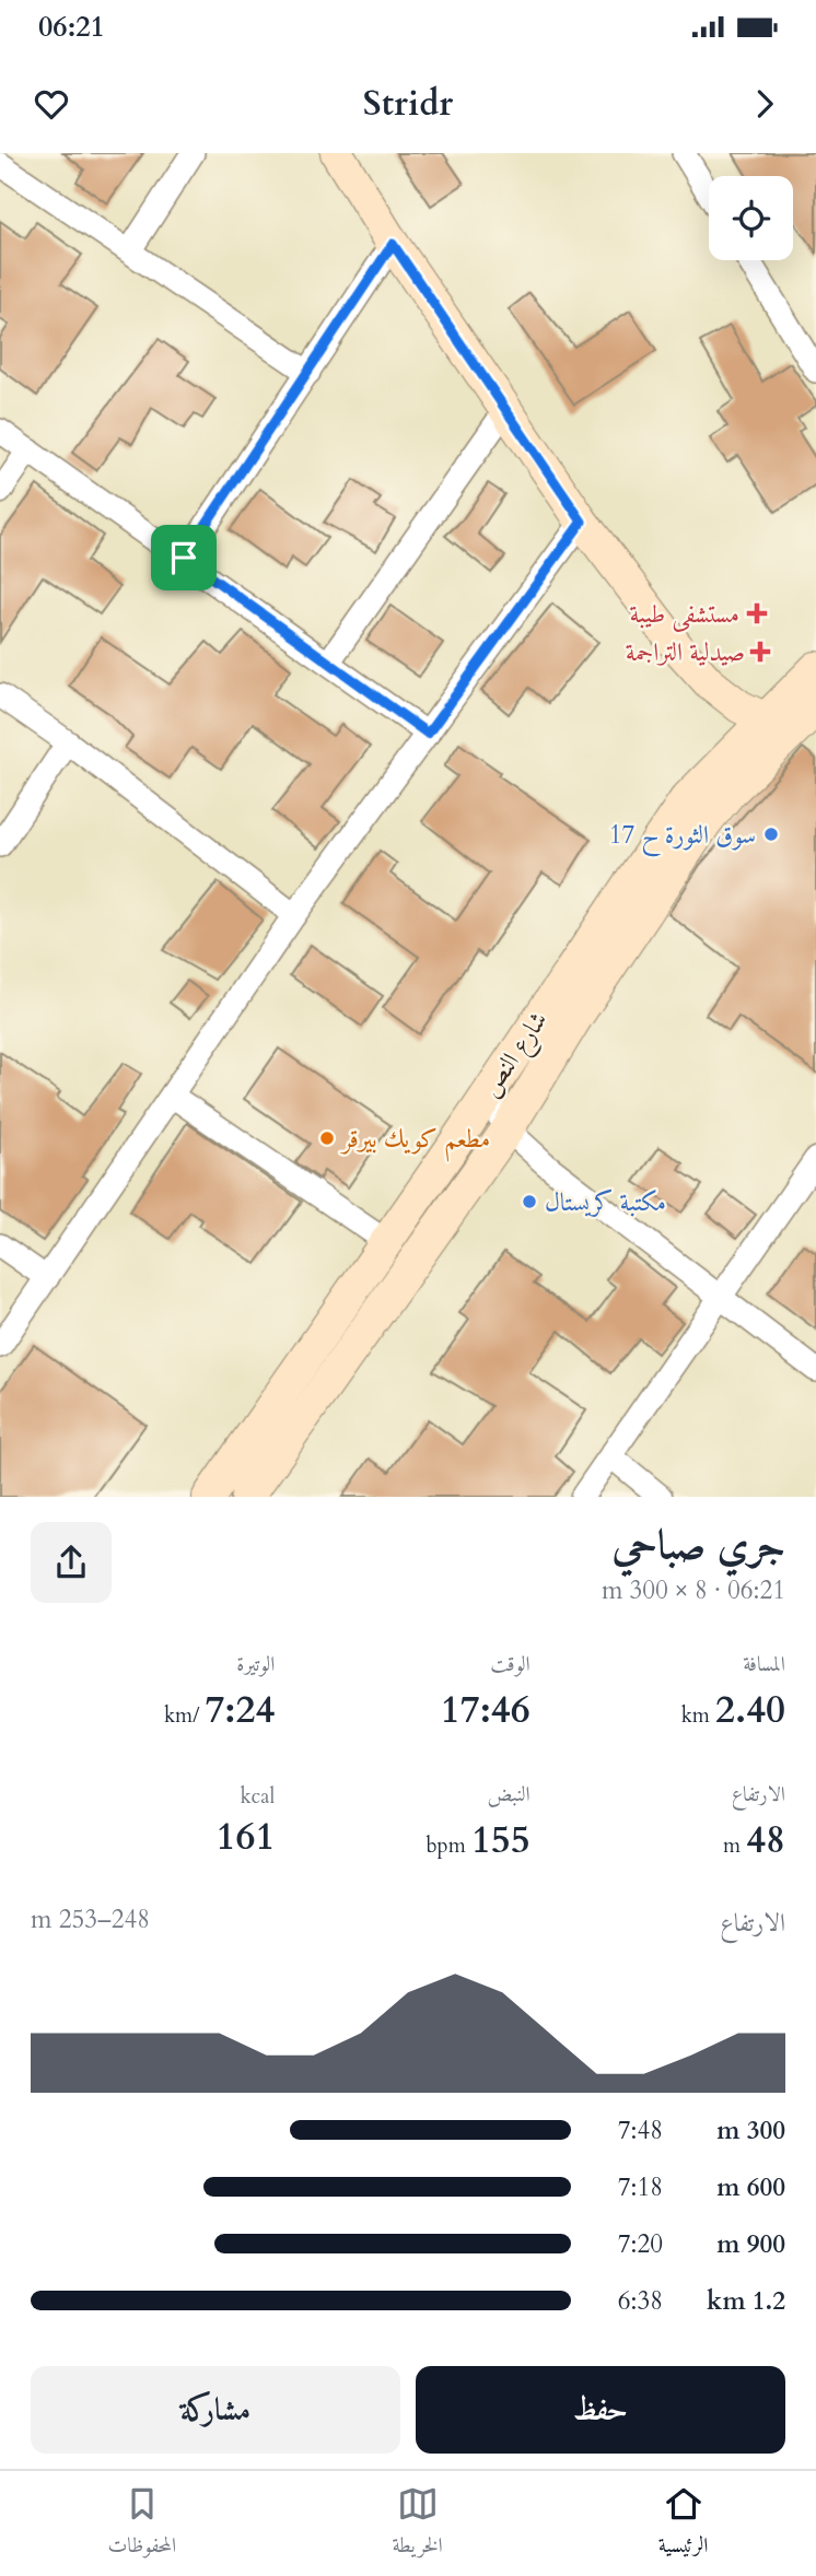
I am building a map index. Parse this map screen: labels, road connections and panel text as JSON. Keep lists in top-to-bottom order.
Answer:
{
  "streets": {
    "main road": ["شارع النص"]
  },
  "places": {
    "health": ["مستشفى طيبة", "صيدلية التراجمة"],
    "other": ["سوق الثورة ح 17", "مطعم كويك بيرقر", "مكتبة كريستال"]
  },
  "page": {
    "status": "06:21",
    "header": "Stridr",
    "heading": ["جري صباحي", "06:21 · 8 × 300 m"],
    "stats": [
      ["المسافة", "2.40 km"],
      ["الوقت", "17:46"],
      ["الوتيرة", "7:24 /km"],
      ["الارتفاع", "48 m"],
      ["النبض", "155 bpm"],
      ["kcal", "161"]
    ],
    "chart": ["الارتفاع", "248–253 m"],
    "list": [
      {
        "name": "300 m",
        "note": "7:48"
      },
      {
        "name": "600 m",
        "note": "7:18"
      },
      {
        "name": "900 m",
        "note": "7:20"
      },
      {
        "name": "1.2 km",
        "note": "6:38"
      }
    ],
    "buttons": ["حفظ", "مشاركة"],
    "tabs": ["الرئيسية", "الخريطة", "المحفوظات"]
  }
}
